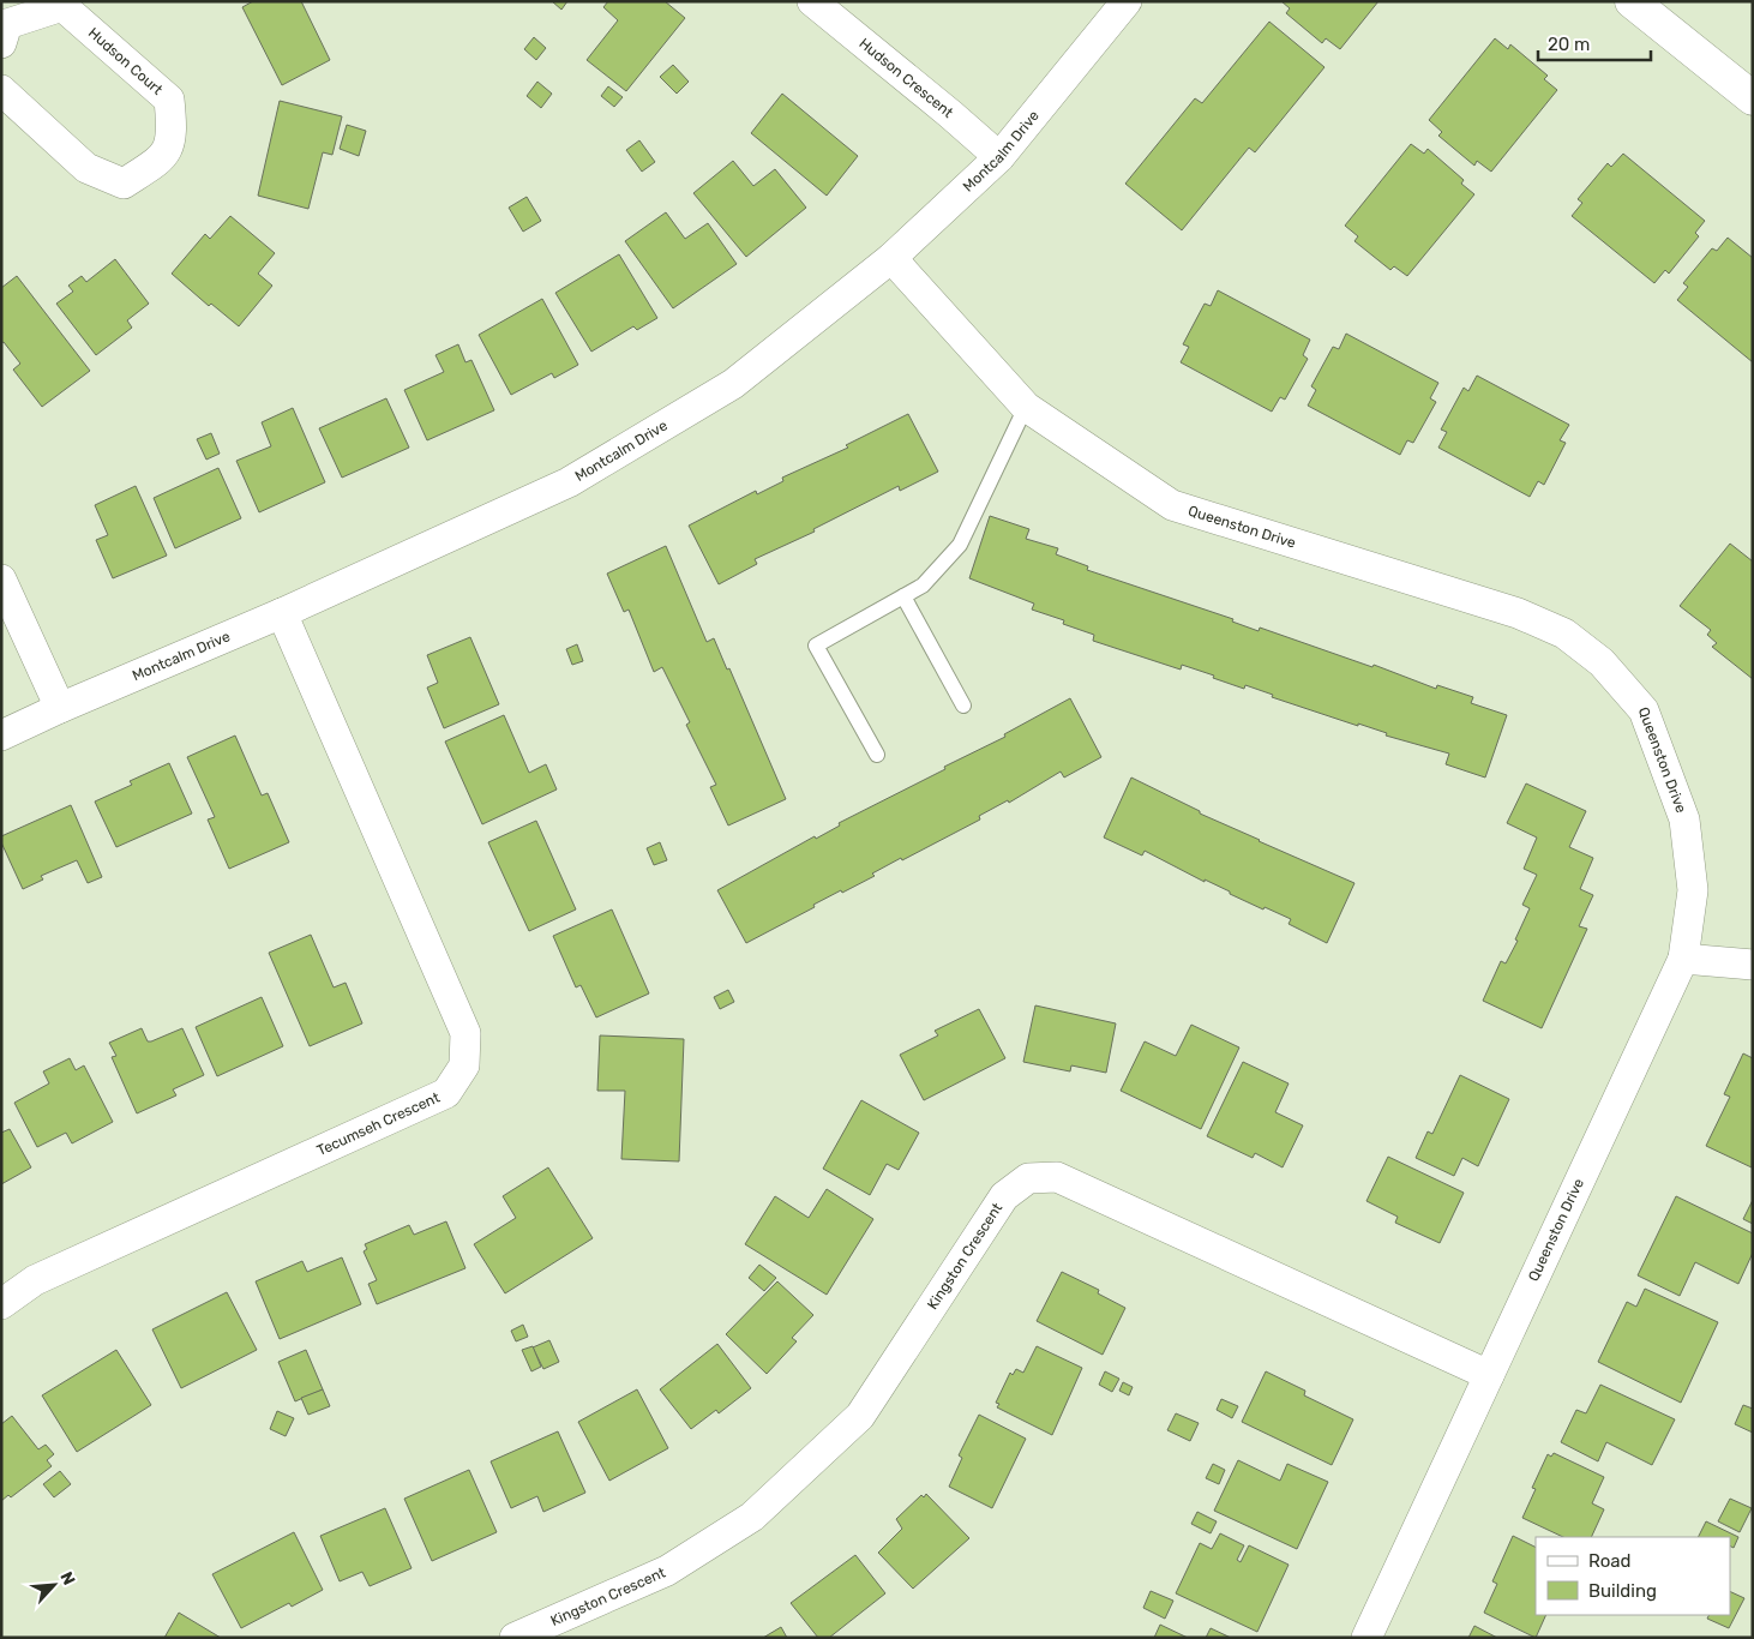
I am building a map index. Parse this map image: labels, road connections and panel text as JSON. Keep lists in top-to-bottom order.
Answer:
{
  "streets": {
    "street": [
      "Hudson Court",
      "Hudson Crescent",
      "Montcalm Drive",
      "Queenston Drive",
      "Tecumseh Crescent",
      "Kingston Crescent"
    ]
  },
  "crossings": [
    ["Hudson Crescent", "Montcalm Drive"],
    ["Montcalm Drive", "Queenston Drive"],
    ["Montcalm Drive", "Tecumseh Crescent"],
    ["Queenston Drive", "Kingston Crescent"]
  ],
  "legend": ["Road", "Building"],
  "scale_bar": "20 m",
  "north": "top right"
}
